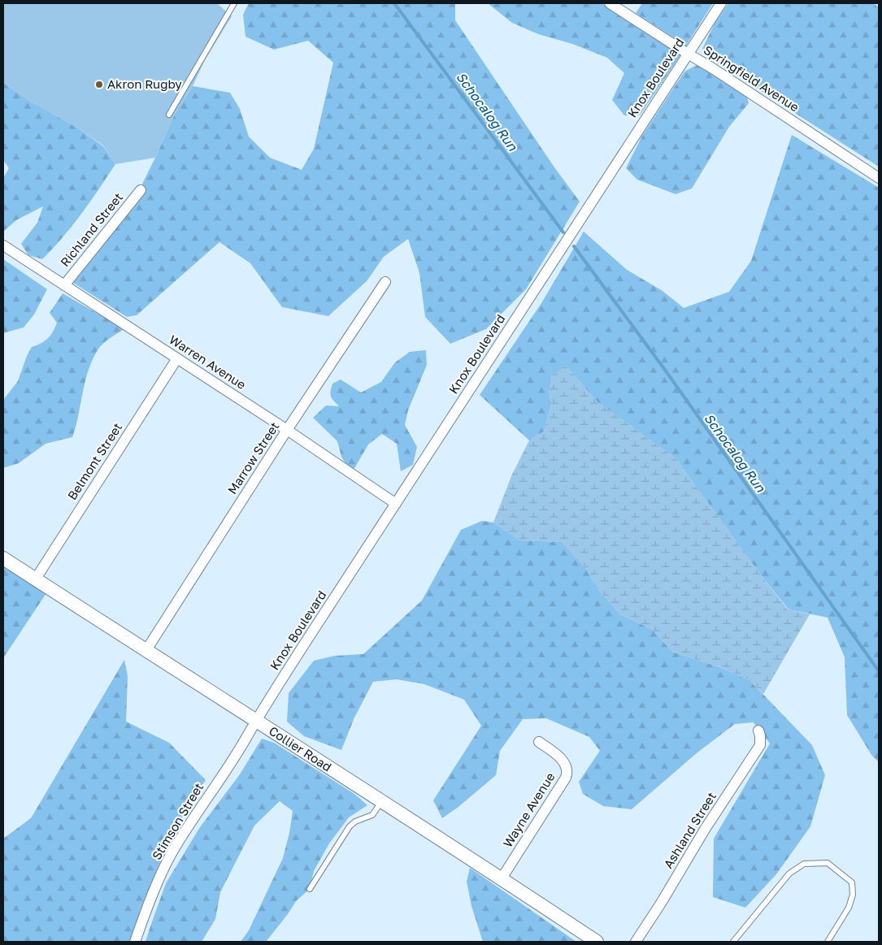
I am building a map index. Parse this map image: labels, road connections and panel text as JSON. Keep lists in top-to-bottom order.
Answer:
{
  "streets": {
    "street": [
      "Knox Boulevard",
      "Springfield Avenue",
      "Richland Street",
      "Warren Avenue",
      "Marrow Street",
      "Belmont Street",
      "Collier Road",
      "Wayne Avenue",
      "Stimson Street",
      "Ashland Street"
    ]
  },
  "crossings": [
    ["Knox Boulevard", "Springfield Avenue"],
    ["Knox Boulevard", "Warren Avenue"],
    ["Knox Boulevard", "Collier Road"],
    ["Knox Boulevard", "Stimson Street"],
    ["Richland Street", "Warren Avenue"],
    ["Warren Avenue", "Marrow Street"],
    ["Warren Avenue", "Belmont Street"],
    ["Marrow Street", "Collier Road"],
    ["Belmont Street", "Collier Road"],
    ["Collier Road", "Wayne Avenue"],
    ["Collier Road", "Stimson Street"]
  ],
  "water": ["Schocalog Run"],
  "places": ["Akron Rugby"]
}
